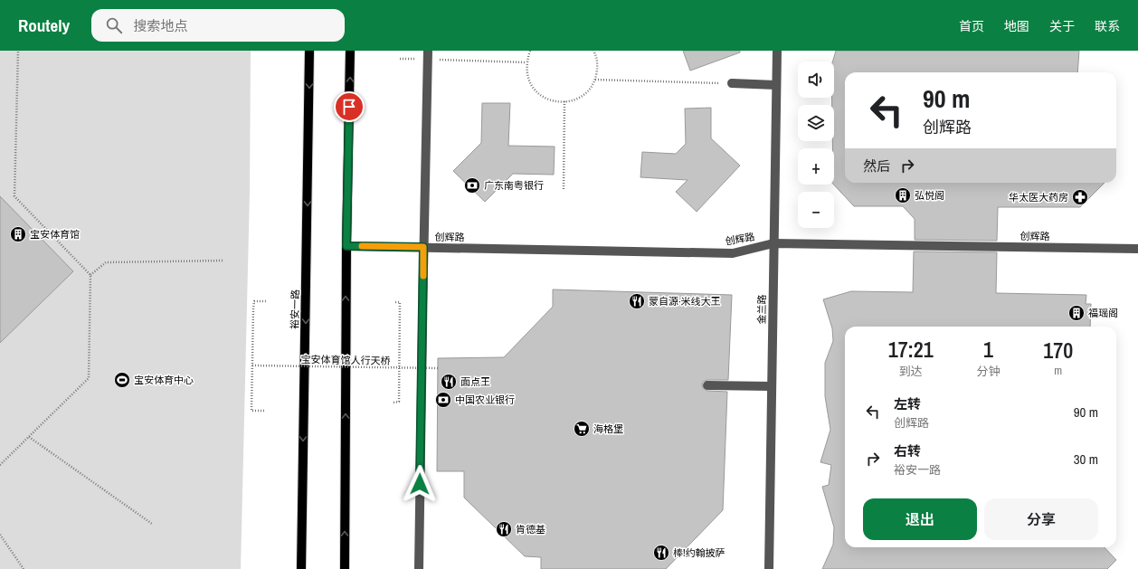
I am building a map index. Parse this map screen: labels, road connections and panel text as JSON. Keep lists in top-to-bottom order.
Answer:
{
  "streets": {
    "main road": ["裕安一路"],
    "street": ["创辉路", "金兰路"],
    "path": ["宝安体育馆人行天桥"]
  },
  "crossings": [
    ["创辉路", "金兰路"]
  ],
  "places": {
    "bank": ["广东南粤银行", "中国农业银行"],
    "building": ["弘悦阁", "宝安体育馆", "福瑶阁"],
    "pharmacy": ["华太医大药房"],
    "restaurant": [
      "蒙自源·米线大王",
      "面点王",
      "肯德基",
      "棒!约翰披萨"
    ],
    "sports": ["宝安体育中心"],
    "supermarket": ["海格堡"]
  },
  "page": {
    "header": "Routely",
    "search": "搜索地点",
    "nav": [
      "首页",
      "地图",
      "关于",
      "联系"
    ],
    "map_buttons": ["+", "−"],
    "turn": ["90 m", "创辉路"],
    "then": "然后",
    "eta": [
      "17:21",
      "到达",
      "1",
      "分钟",
      "170",
      "m"
    ],
    "list": [
      {
        "name": "左转",
        "note": "创辉路",
        "value": "90 m"
      },
      {
        "name": "右转",
        "note": "裕安一路",
        "value": "30 m"
      }
    ],
    "buttons": ["退出", "分享"]
  }
}
